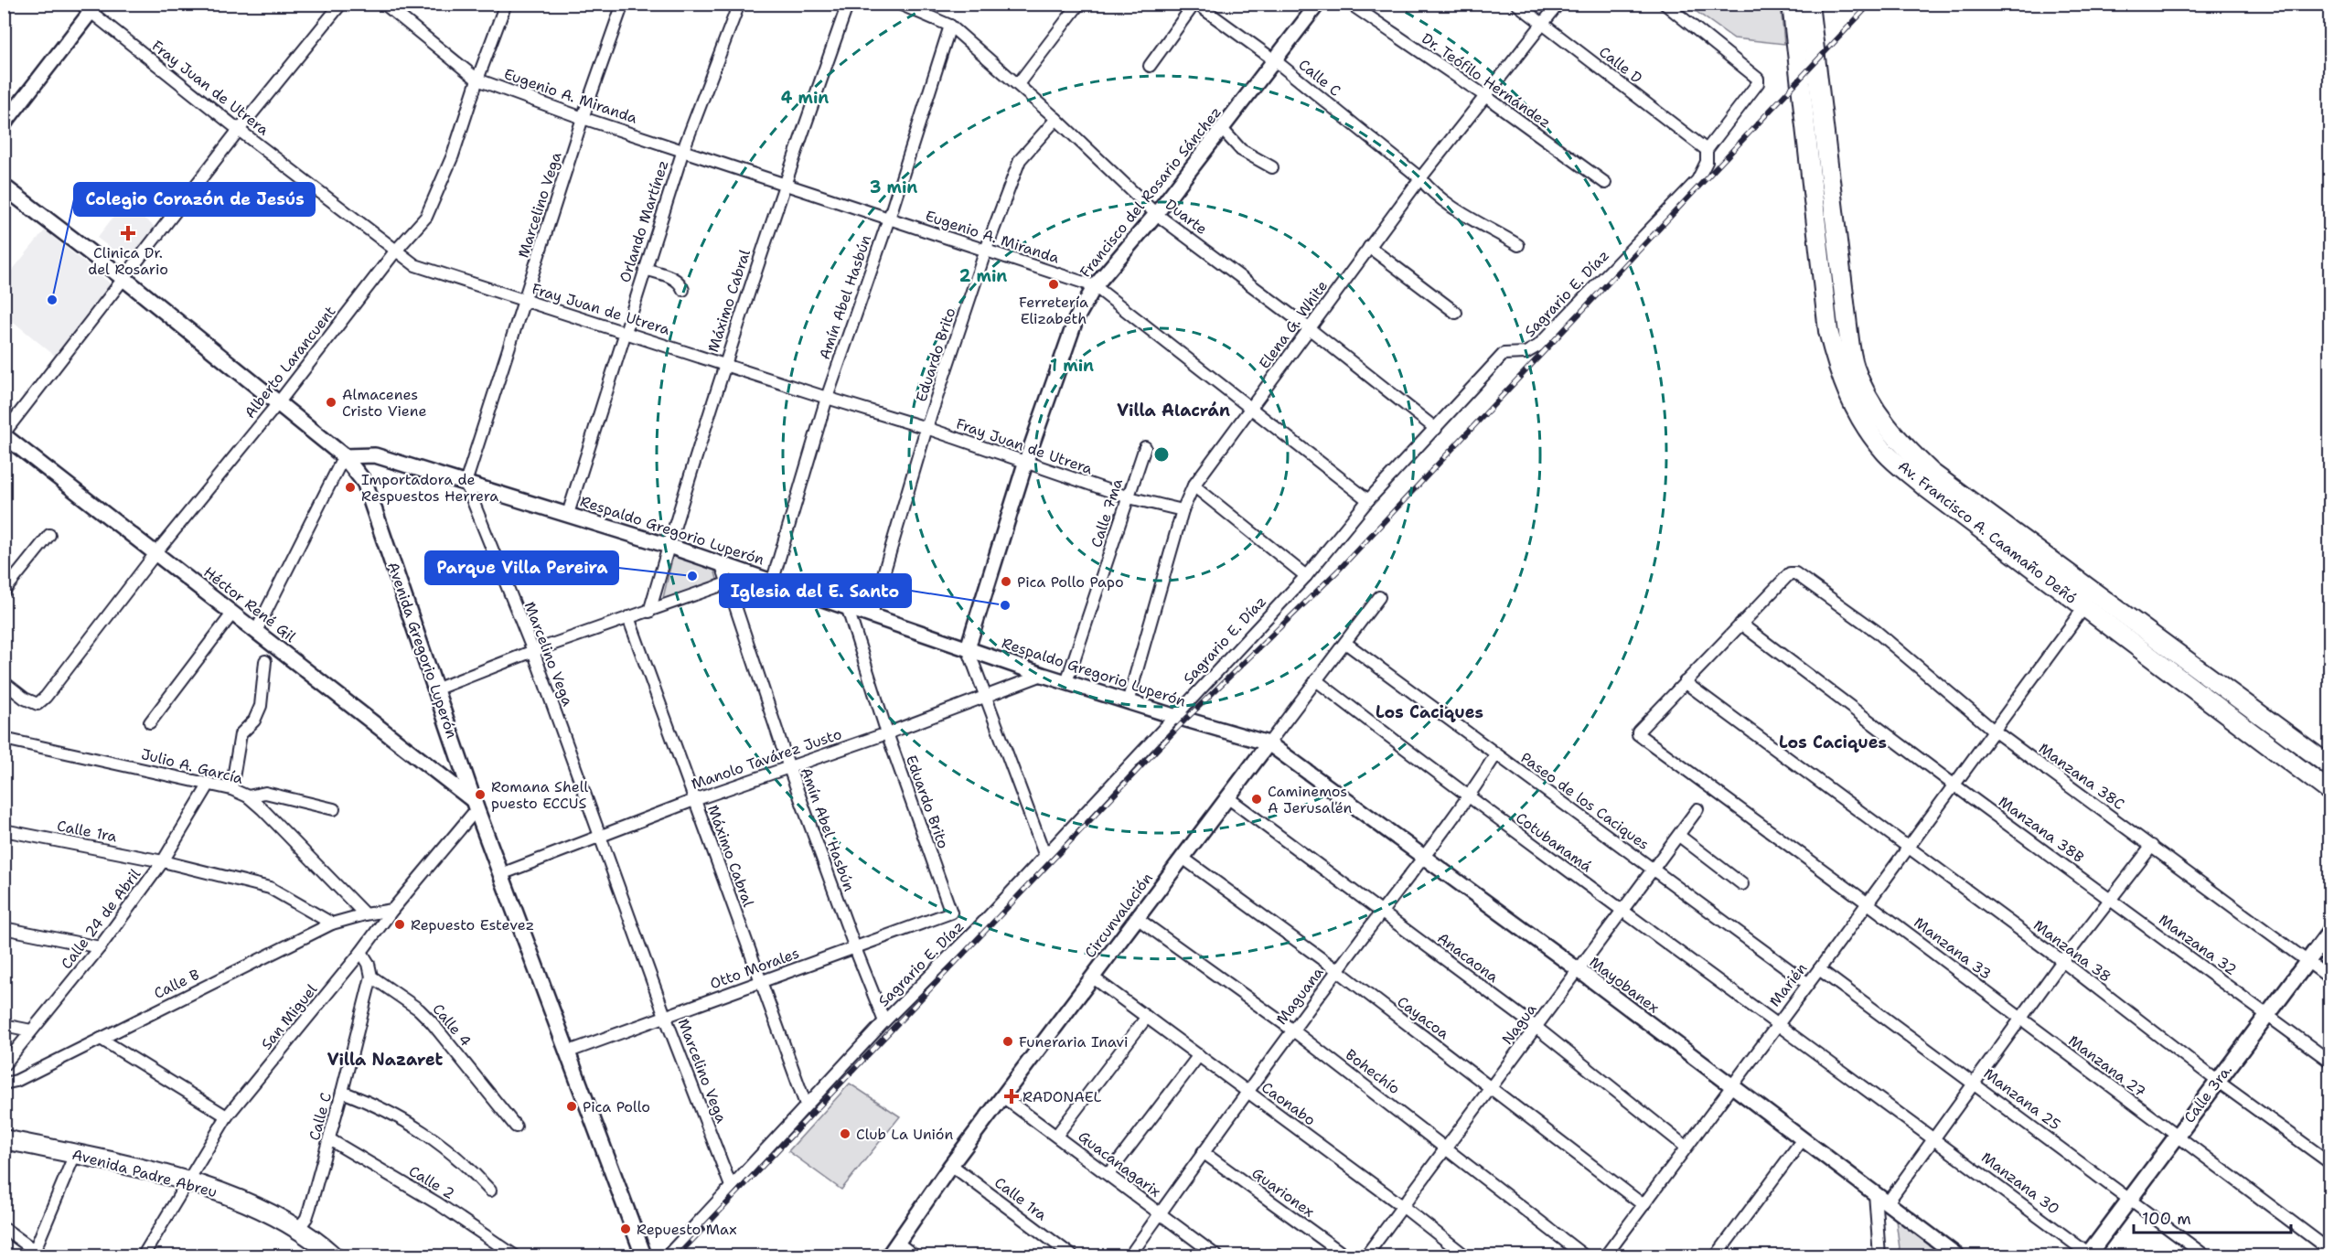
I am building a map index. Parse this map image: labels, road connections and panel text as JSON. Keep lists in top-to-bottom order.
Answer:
{
  "streets": {
    "main road": [
      "Av. Francisco A. Caamaño Deñó",
      "Avenida Gregorio Luperón",
      "Calle 3ra.",
      "Avenida Padre Abreu"
    ],
    "street": [
      "Calle D",
      "Calle C",
      "Dr. Teófilo Hernández",
      "Fray Juan de Utrera",
      "Eugenio A. Miranda",
      "Francisco del Rosario Sánchez",
      "Marcelino Vega",
      "Duarte",
      "Orlando Martínez",
      "Sagrario E. Díaz",
      "Amín Abel Hasbún",
      "Máximo Cabral",
      "Elena G. White",
      "Eduardo Brito",
      "Alberto Larancuent",
      "Calle 7ma",
      "Respaldo Gregorio Luperón",
      "Héctor René Gil",
      "Manolo Tavárez Justo",
      "Julio A. García",
      "Manzana 38C",
      "Paseo de los Caciques",
      "Manzana 38B",
      "Calle 1ra",
      "Cotubanamá",
      "Circunvalación",
      "Calle 24 de Abril",
      "Manzana 32",
      "Manzana 33",
      "Manzana 38",
      "Anacaona",
      "Otto Morales",
      "Calle B",
      "Mayobanex",
      "Marién",
      "Maguana",
      "San Miguel",
      "Cayacoa",
      "Nagua",
      "Calle 4",
      "Manzana 27",
      "Bohechío",
      "Manzana 25",
      "Caonabo",
      "Guacanagarix",
      "Calle 2",
      "Manzana 30",
      "Guarionex"
    ]
  },
  "crossings": [
    ["Calle D", "Sagrario E. Díaz"],
    ["Calle D", "Elena G. White"],
    ["Calle C", "Francisco del Rosario Sánchez"],
    ["Calle C", "Elena G. White"],
    ["Calle C", "Calle 4"],
    ["Calle C", "Avenida Padre Abreu"],
    ["Calle C", "Calle 2"],
    ["Dr. Teófilo Hernández", "Elena G. White"],
    ["Fray Juan de Utrera", "Francisco del Rosario Sánchez"],
    ["Fray Juan de Utrera", "Marcelino Vega"],
    ["Fray Juan de Utrera", "Orlando Martínez"],
    ["Fray Juan de Utrera", "Amín Abel Hasbún"],
    ["Fray Juan de Utrera", "Máximo Cabral"],
    ["Fray Juan de Utrera", "Elena G. White"],
    ["Fray Juan de Utrera", "Eduardo Brito"],
    ["Fray Juan de Utrera", "Alberto Larancuent"],
    ["Fray Juan de Utrera", "Calle 7ma"],
    ["Eugenio A. Miranda", "Francisco del Rosario Sánchez"],
    ["Eugenio A. Miranda", "Marcelino Vega"],
    ["Eugenio A. Miranda", "Orlando Martínez"],
    ["Eugenio A. Miranda", "Sagrario E. Díaz"],
    ["Eugenio A. Miranda", "Amín Abel Hasbún"],
    ["Eugenio A. Miranda", "Máximo Cabral"],
    ["Eugenio A. Miranda", "Elena G. White"],
    ["Eugenio A. Miranda", "Eduardo Brito"],
    ["Eugenio A. Miranda", "Alberto Larancuent"],
    ["Francisco del Rosario Sánchez", "Duarte"],
    ["Francisco del Rosario Sánchez", "Respaldo Gregorio Luperón"],
    ["Marcelino Vega", "Sagrario E. Díaz"],
    ["Marcelino Vega", "Respaldo Gregorio Luperón"],
    ["Marcelino Vega", "Manolo Tavárez Justo"],
    ["Marcelino Vega", "Otto Morales"],
    ["Duarte", "Sagrario E. Díaz"],
    ["Duarte", "Amín Abel Hasbún"],
    ["Duarte", "Elena G. White"],
    ["Duarte", "Eduardo Brito"],
    ["Orlando Martínez", "Respaldo Gregorio Luperón"],
    ["Sagrario E. Díaz", "Amín Abel Hasbún"],
    ["Sagrario E. Díaz", "Máximo Cabral"],
    ["Sagrario E. Díaz", "Respaldo Gregorio Luperón"],
    ["Amín Abel Hasbún", "Respaldo Gregorio Luperón"],
    ["Amín Abel Hasbún", "Manolo Tavárez Justo"],
    ["Amín Abel Hasbún", "Otto Morales"],
    ["Máximo Cabral", "Respaldo Gregorio Luperón"],
    ["Máximo Cabral", "Manolo Tavárez Justo"],
    ["Máximo Cabral", "Otto Morales"],
    ["Elena G. White", "Respaldo Gregorio Luperón"],
    ["Eduardo Brito", "Respaldo Gregorio Luperón"],
    ["Eduardo Brito", "Manolo Tavárez Justo"],
    ["Eduardo Brito", "Otto Morales"],
    ["Alberto Larancuent", "Héctor René Gil"],
    ["Alberto Larancuent", "Avenida Gregorio Luperón"],
    ["Calle 7ma", "Respaldo Gregorio Luperón"],
    ["Respaldo Gregorio Luperón", "Avenida Gregorio Luperón"],
    ["Respaldo Gregorio Luperón", "Manolo Tavárez Justo"],
    ["Respaldo Gregorio Luperón", "Circunvalación"],
    ["Respaldo Gregorio Luperón", "Mayobanex"],
    ["Av. Francisco A. Caamaño Deñó", "Marién"],
    ["Héctor René Gil", "Avenida Gregorio Luperón"],
    ["Héctor René Gil", "San Miguel"],
    ["Avenida Gregorio Luperón", "Manolo Tavárez Justo"],
    ["Avenida Gregorio Luperón", "Otto Morales"],
    ["Avenida Gregorio Luperón", "San Miguel"],
    ["Julio A. García", "Calle 24 de Abril"],
    ["Julio A. García", "Calle B"],
    ["Manzana 38C", "Manzana 38B"],
    ["Manzana 38C", "Marién"],
    ["Manzana 38C", "Calle 3ra."],
    ["Paseo de los Caciques", "Circunvalación"],
    ["Paseo de los Caciques", "Marién"],
    ["Paseo de los Caciques", "Maguana"],
    ["Paseo de los Caciques", "Nagua"],
    ["Manzana 38B", "Manzana 32"],
    ["Manzana 38B", "Marién"],
    ["Calle 1ra", "Circunvalación"],
    ["Calle 1ra", "Calle 24 de Abril"],
    ["Calle 1ra", "Calle B"],
    ["Cotubanamá", "Circunvalación"],
    ["Cotubanamá", "Marién"],
    ["Cotubanamá", "Maguana"],
    ["Cotubanamá", "Nagua"],
    ["Cotubanamá", "Manzana 30"],
    ["Circunvalación", "Anacaona"],
    ["Circunvalación", "Mayobanex"],
    ["Circunvalación", "Cayacoa"],
    ["Circunvalación", "Bohechío"],
    ["Circunvalación", "Caonabo"],
    ["Circunvalación", "Guacanagarix"],
    ["Manzana 32", "Calle 3ra."],
    ["Manzana 33", "Manzana 38"],
    ["Manzana 33", "Marién"],
    ["Manzana 33", "Manzana 27"],
    ["Manzana 38", "Marién"],
    ["Manzana 38", "Calle 3ra."],
    ["Anacaona", "Marién"],
    ["Anacaona", "Maguana"],
    ["Anacaona", "Nagua"],
    ["Mayobanex", "Marién"],
    ["Mayobanex", "Maguana"],
    ["Mayobanex", "Nagua"],
    ["Marién", "Cayacoa"],
    ["Marién", "Manzana 25"],
    ["Marién", "Manzana 30"],
    ["Maguana", "Cayacoa"],
    ["Maguana", "Bohechío"],
    ["Maguana", "Caonabo"],
    ["Maguana", "Guacanagarix"],
    ["Maguana", "Guarionex"],
    ["San Miguel", "Avenida Padre Abreu"],
    ["Cayacoa", "Nagua"],
    ["Nagua", "Bohechío"],
    ["Nagua", "Caonabo"],
    ["Manzana 27", "Calle 3ra."],
    ["Calle 3ra.", "Manzana 25"],
    ["Calle 3ra.", "Manzana 30"]
  ],
  "districts": [
    "Villa Alacrán",
    "Los Caciques",
    "Los Caciques",
    "Villa Nazaret"
  ],
  "places": {
    "health": ["Clinica Dr. del Rosario", "RADONAEL"],
    "other": [
      "Ferretería Elizabeth",
      "Colegio Corazón de Jesús",
      "Almacenes Cristo Viene",
      "Importadora de Respuestos Herrera",
      "Parque Villa Pereira",
      "Pica Pollo Papo",
      "Iglesia del E. Santo",
      "Romana Shell puesto ECCUS",
      "Caminemos A Jerusalén",
      "Repuesto Estevez",
      "Funeraria Inavi",
      "Pica Pollo",
      "Club La Unión",
      "Repuesto Max"
    ]
  },
  "scale_bar": "100 m",
  "rings": [
    "4 min",
    "3 min",
    "2 min",
    "1 min"
  ]
}
